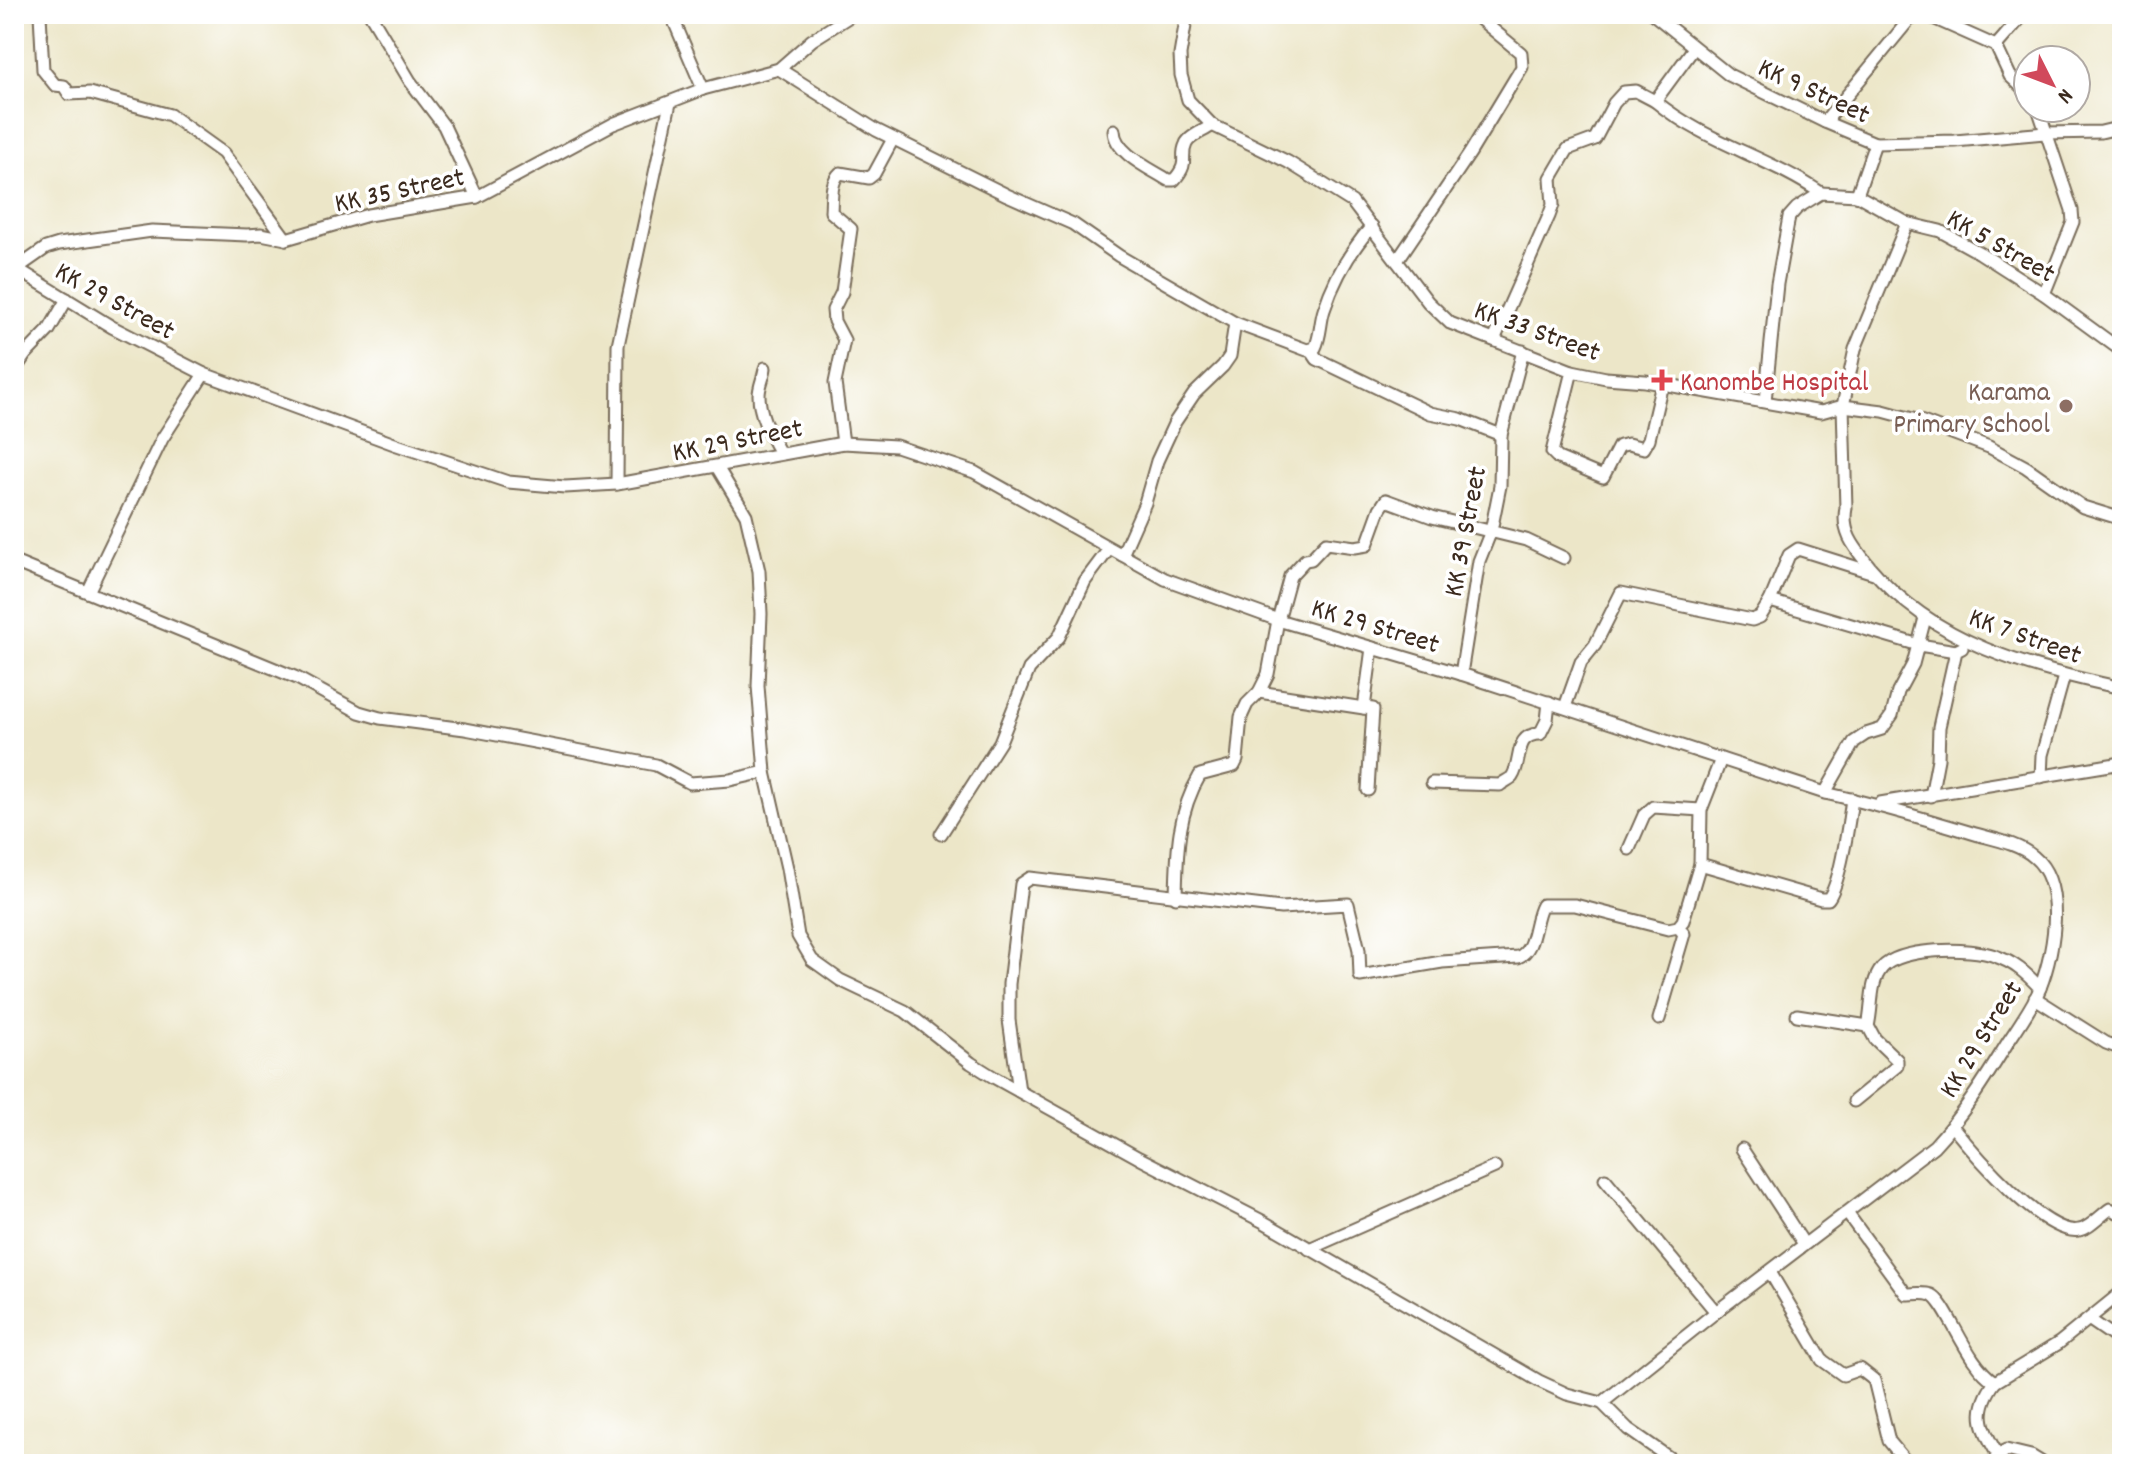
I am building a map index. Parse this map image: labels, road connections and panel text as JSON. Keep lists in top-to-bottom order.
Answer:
{
  "streets": {
    "street": [
      "KK 9 Street",
      "KK 35 Street",
      "KK 5 Street",
      "KK 29 Street",
      "KK 33 Street",
      "KK 39 Street",
      "KK 7 Street"
    ]
  },
  "crossings": [
    ["KK 35 Street", "KK 29 Street"],
    ["KK 5 Street", "KK 7 Street"],
    ["KK 29 Street", "KK 39 Street"],
    ["KK 33 Street", "KK 39 Street"],
    ["KK 33 Street", "KK 7 Street"]
  ],
  "places": {
    "health": ["Kanombe Hospital"],
    "other": ["Karama Primary School"]
  },
  "north": "bottom right"
}
